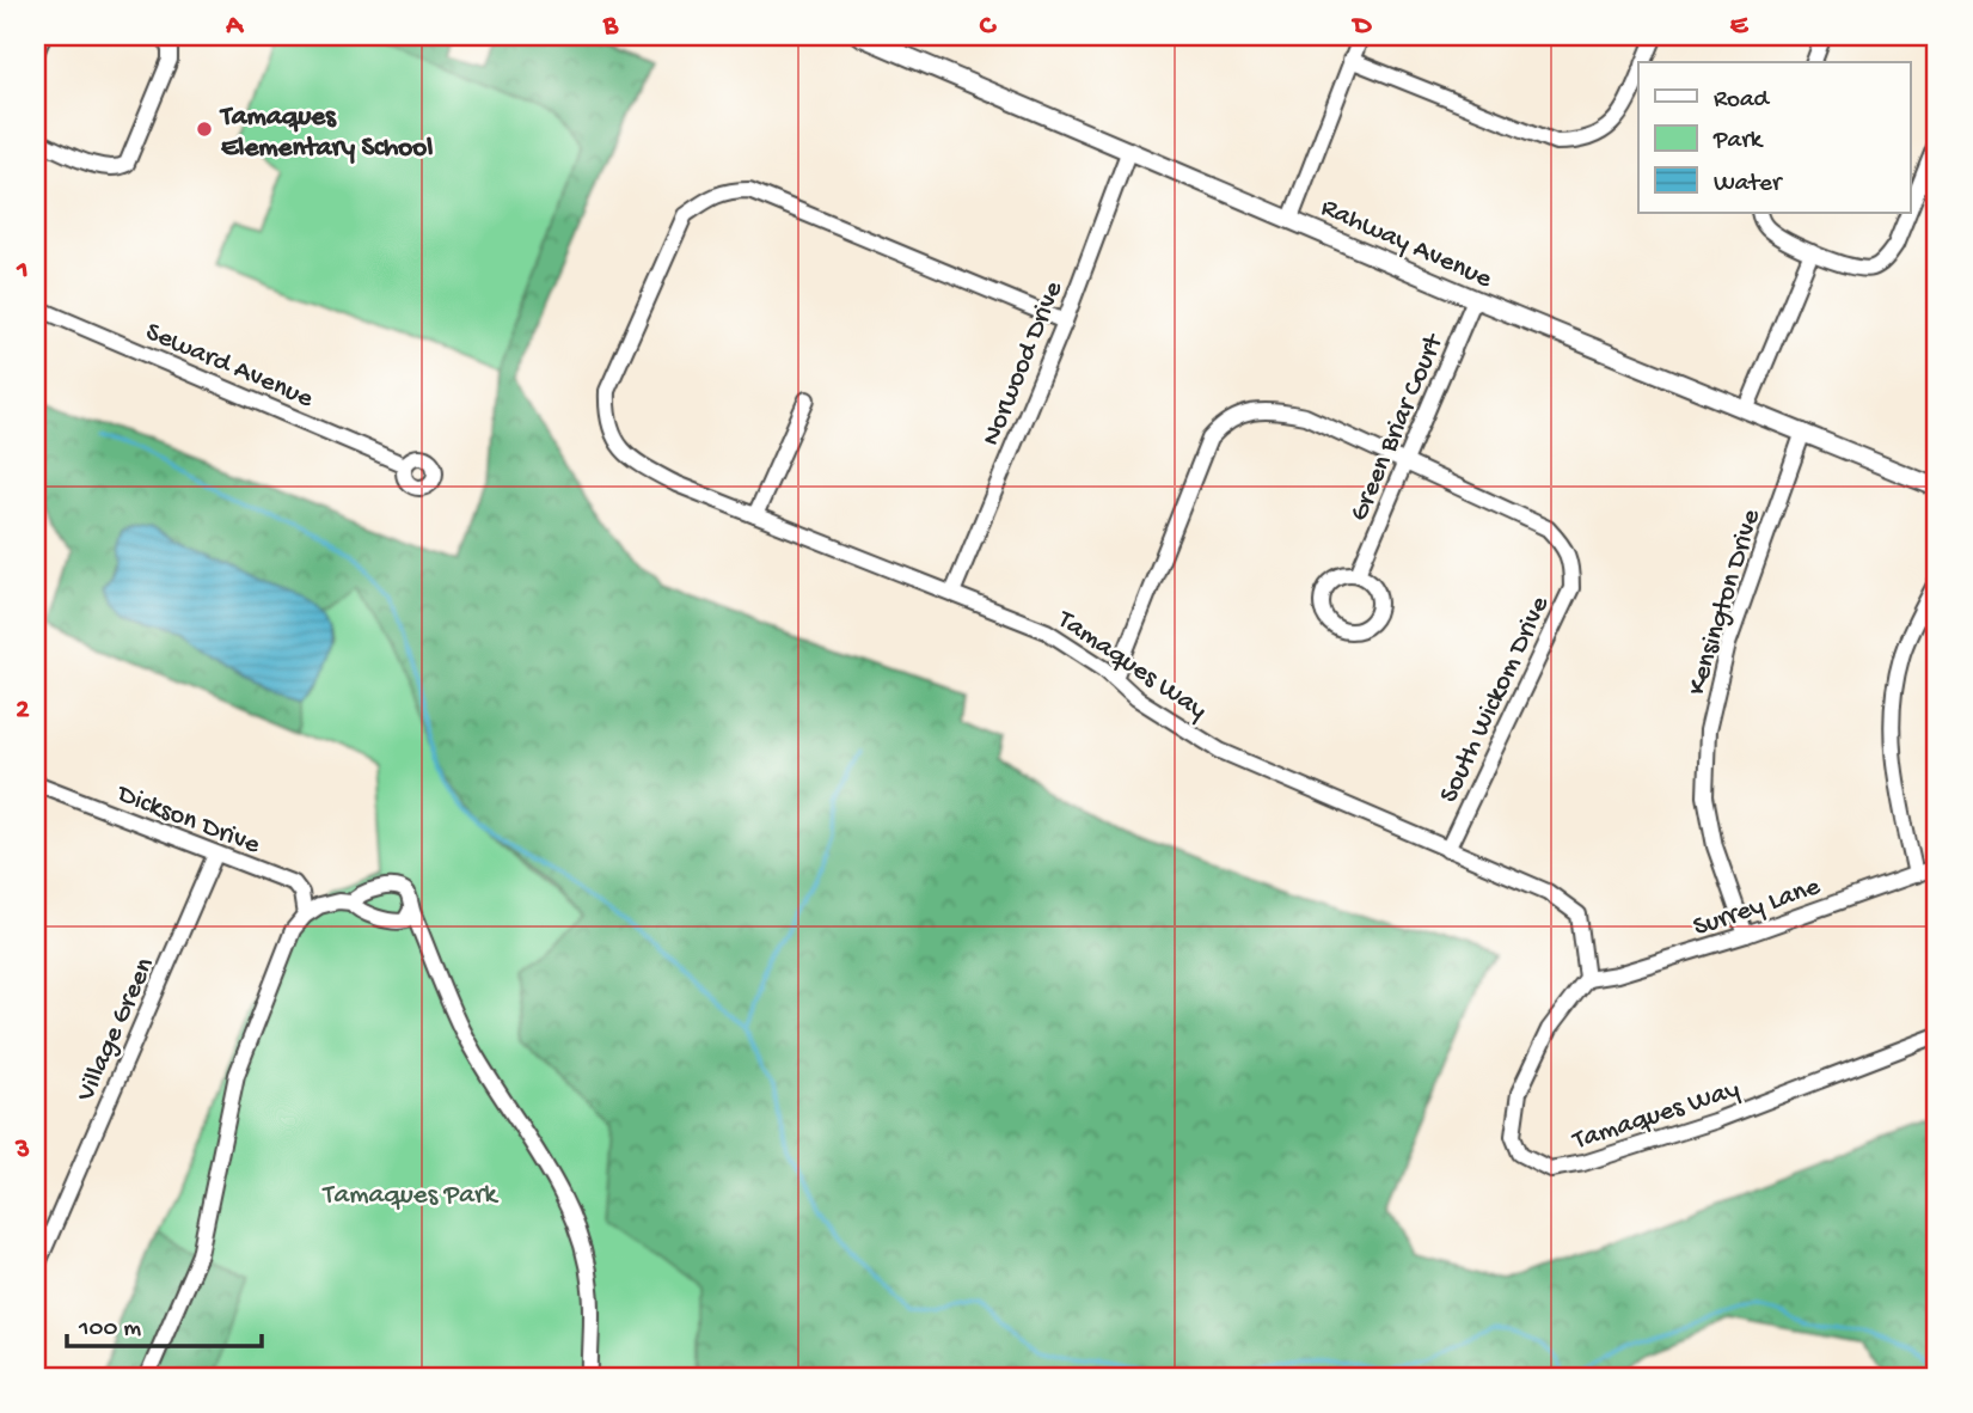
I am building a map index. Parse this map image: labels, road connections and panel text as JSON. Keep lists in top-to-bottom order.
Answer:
{
  "streets": {
    "street": [
      "Rahway Avenue",
      "Seward Avenue",
      "Norwood Drive",
      "Green Briar Court",
      "Kensington Drive",
      "Tamaques Way",
      "South Wickom Drive",
      "Dickson Drive",
      "Surrey Lane",
      "Village Green"
    ]
  },
  "crossings": [
    ["Rahway Avenue", "Norwood Drive"],
    ["Rahway Avenue", "Green Briar Court"],
    ["Rahway Avenue", "Kensington Drive"],
    ["Norwood Drive", "Tamaques Way"],
    ["Green Briar Court", "South Wickom Drive"],
    ["Kensington Drive", "Surrey Lane"],
    ["Tamaques Way", "South Wickom Drive"],
    ["Tamaques Way", "Surrey Lane"],
    ["Dickson Drive", "Village Green"]
  ],
  "parks": ["Tamaques Park"],
  "places": ["Tamaques Elementary School"],
  "legend": ["Road", "Park", "Water"],
  "scale_bar": "100 m",
  "grid": {
    "columns": [
      "A",
      "B",
      "C",
      "D",
      "E"
    ],
    "rows": ["1", "2", "3"]
  }
}
